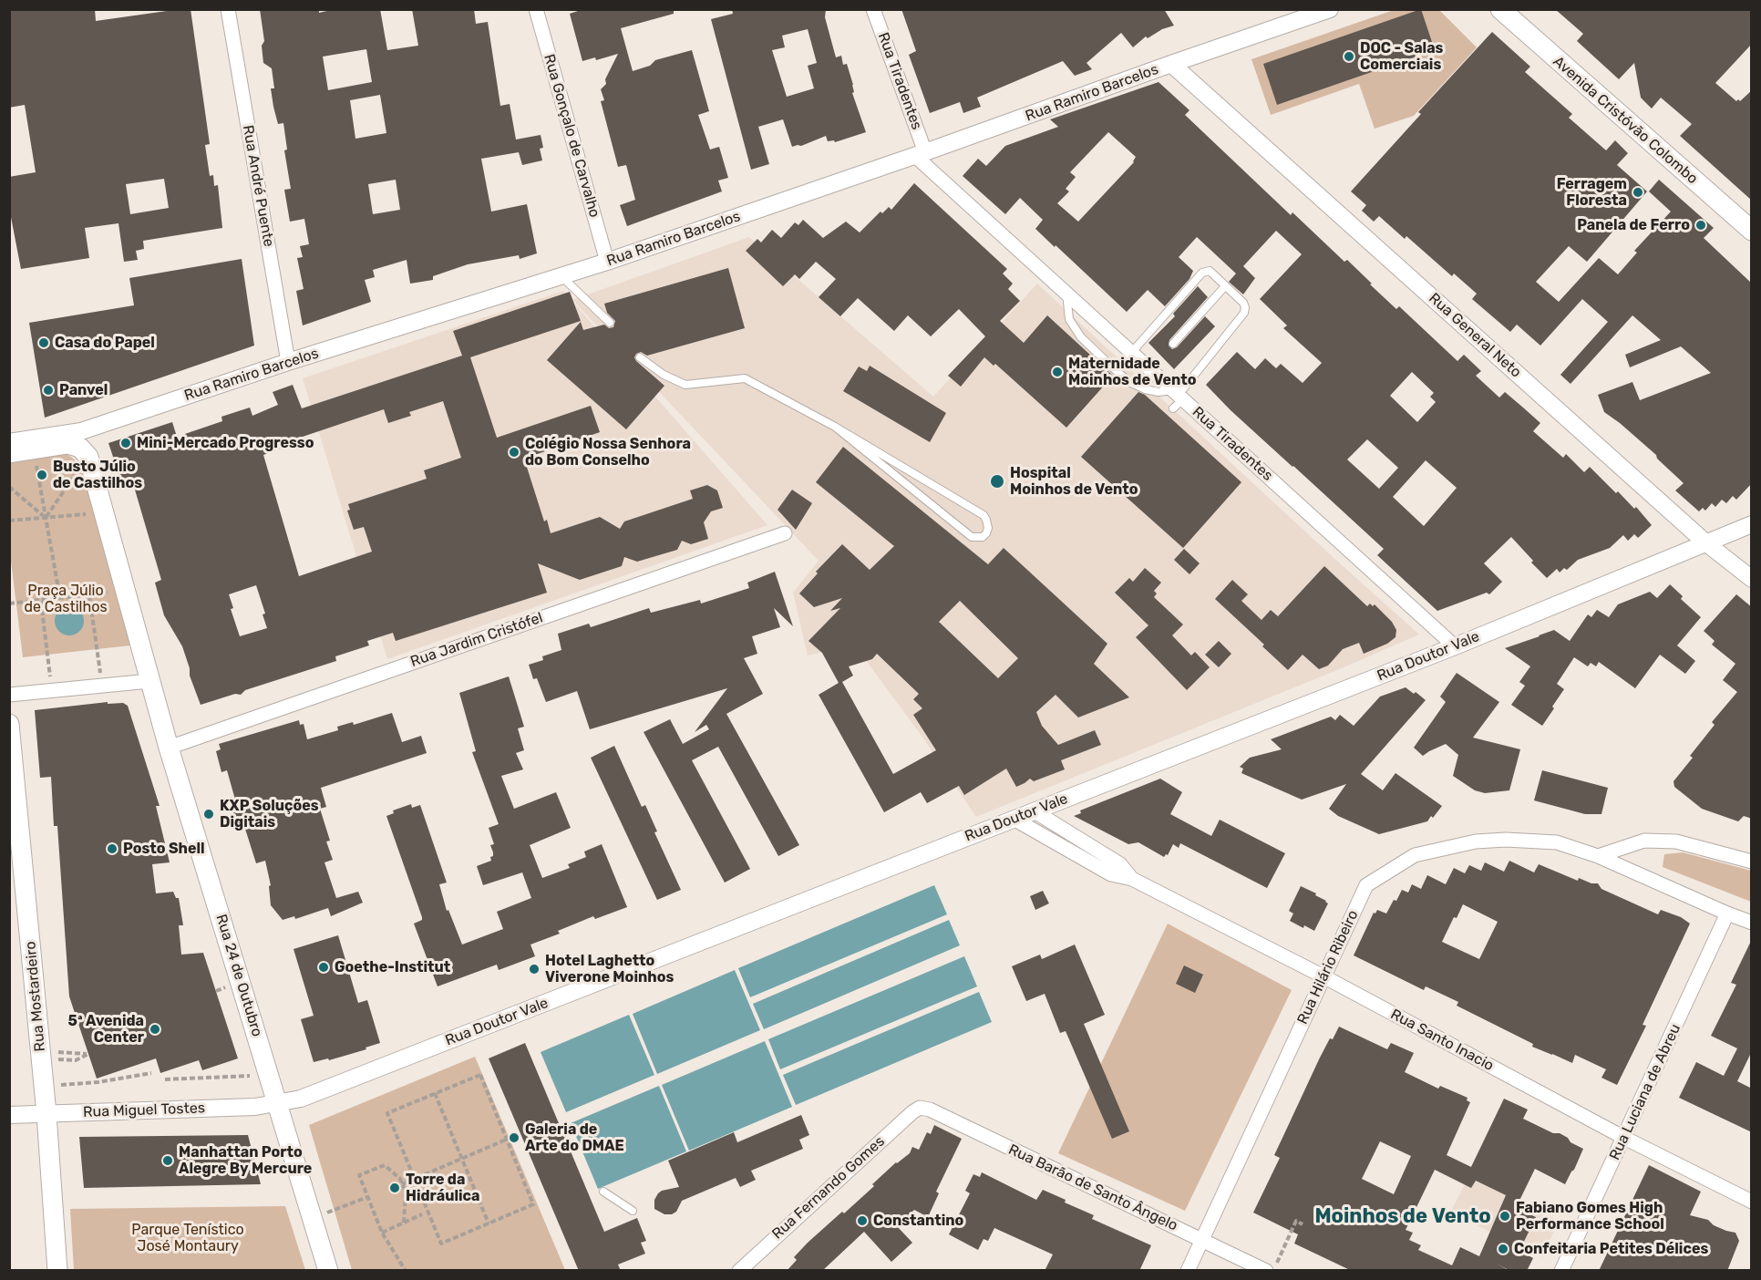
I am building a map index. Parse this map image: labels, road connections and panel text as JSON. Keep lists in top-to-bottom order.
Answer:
{
  "streets": {
    "main road": ["Avenida Cristóvão Colombo", "Rua 24 de Outubro", "Rua Mostardeiro"],
    "street": [
      "Rua Tiradentes",
      "Rua Ramiro Barcelos",
      "Rua Gonçalo de Carvalho",
      "Rua André Puente",
      "Rua General Neto",
      "Rua Jardim Cristófel",
      "Rua Doutor Vale",
      "Rua Hilário Ribeiro",
      "Rua Santo Inacio",
      "Rua Luciana de Abreu",
      "Rua Miguel Tostes",
      "Rua Fernando Gomes",
      "Rua Barão de Santo Ângelo"
    ]
  },
  "crossings": [
    ["Rua Tiradentes", "Rua Ramiro Barcelos"],
    ["Rua Tiradentes", "Rua Doutor Vale"],
    ["Rua Ramiro Barcelos", "Rua Gonçalo de Carvalho"],
    ["Rua Ramiro Barcelos", "Rua André Puente"],
    ["Rua Ramiro Barcelos", "Rua General Neto"],
    ["Rua General Neto", "Rua Doutor Vale"],
    ["Rua Jardim Cristófel", "Rua 24 de Outubro"],
    ["Rua Doutor Vale", "Rua 24 de Outubro"],
    ["Rua Doutor Vale", "Rua Santo Inacio"],
    ["Rua Doutor Vale", "Rua Miguel Tostes"],
    ["Rua Hilário Ribeiro", "Rua Santo Inacio"],
    ["Rua Hilário Ribeiro", "Rua Luciana de Abreu"],
    ["Rua Hilário Ribeiro", "Rua Barão de Santo Ângelo"],
    ["Rua 24 de Outubro", "Rua Miguel Tostes"],
    ["Rua Mostardeiro", "Rua Miguel Tostes"],
    ["Rua Santo Inacio", "Rua Luciana de Abreu"],
    ["Rua Fernando Gomes", "Rua Barão de Santo Ângelo"]
  ],
  "districts": ["Moinhos de Vento"],
  "parks": ["Praça Júlio de Castilhos", "Parque Tenístico José Montaury"],
  "places": [
    "DOC - Salas Comerciais",
    "Ferragem Floresta",
    "Panela de Ferro",
    "Casa do Papel",
    "Maternidade Moinhos de Vento",
    "Panvel",
    "Mini-Mercado Progresso",
    "Colégio Nossa Senhora do Bom Conselho",
    "Busto Júlio de Castilhos",
    "Hospital Moinhos de Vento",
    "KXP Soluções Digitais",
    "Posto Shell",
    "Goethe-Institut",
    "Hotel Laghetto Viverone Moinhos",
    "5ª Avenida Center",
    "Galeria de Arte do DMAE",
    "Manhattan Porto Alegre By Mercure",
    "Torre da Hidráulica",
    "Fabiano Gomes High Performance School",
    "Constantino",
    "Confeitaria Petites Délices"
  ]
}
